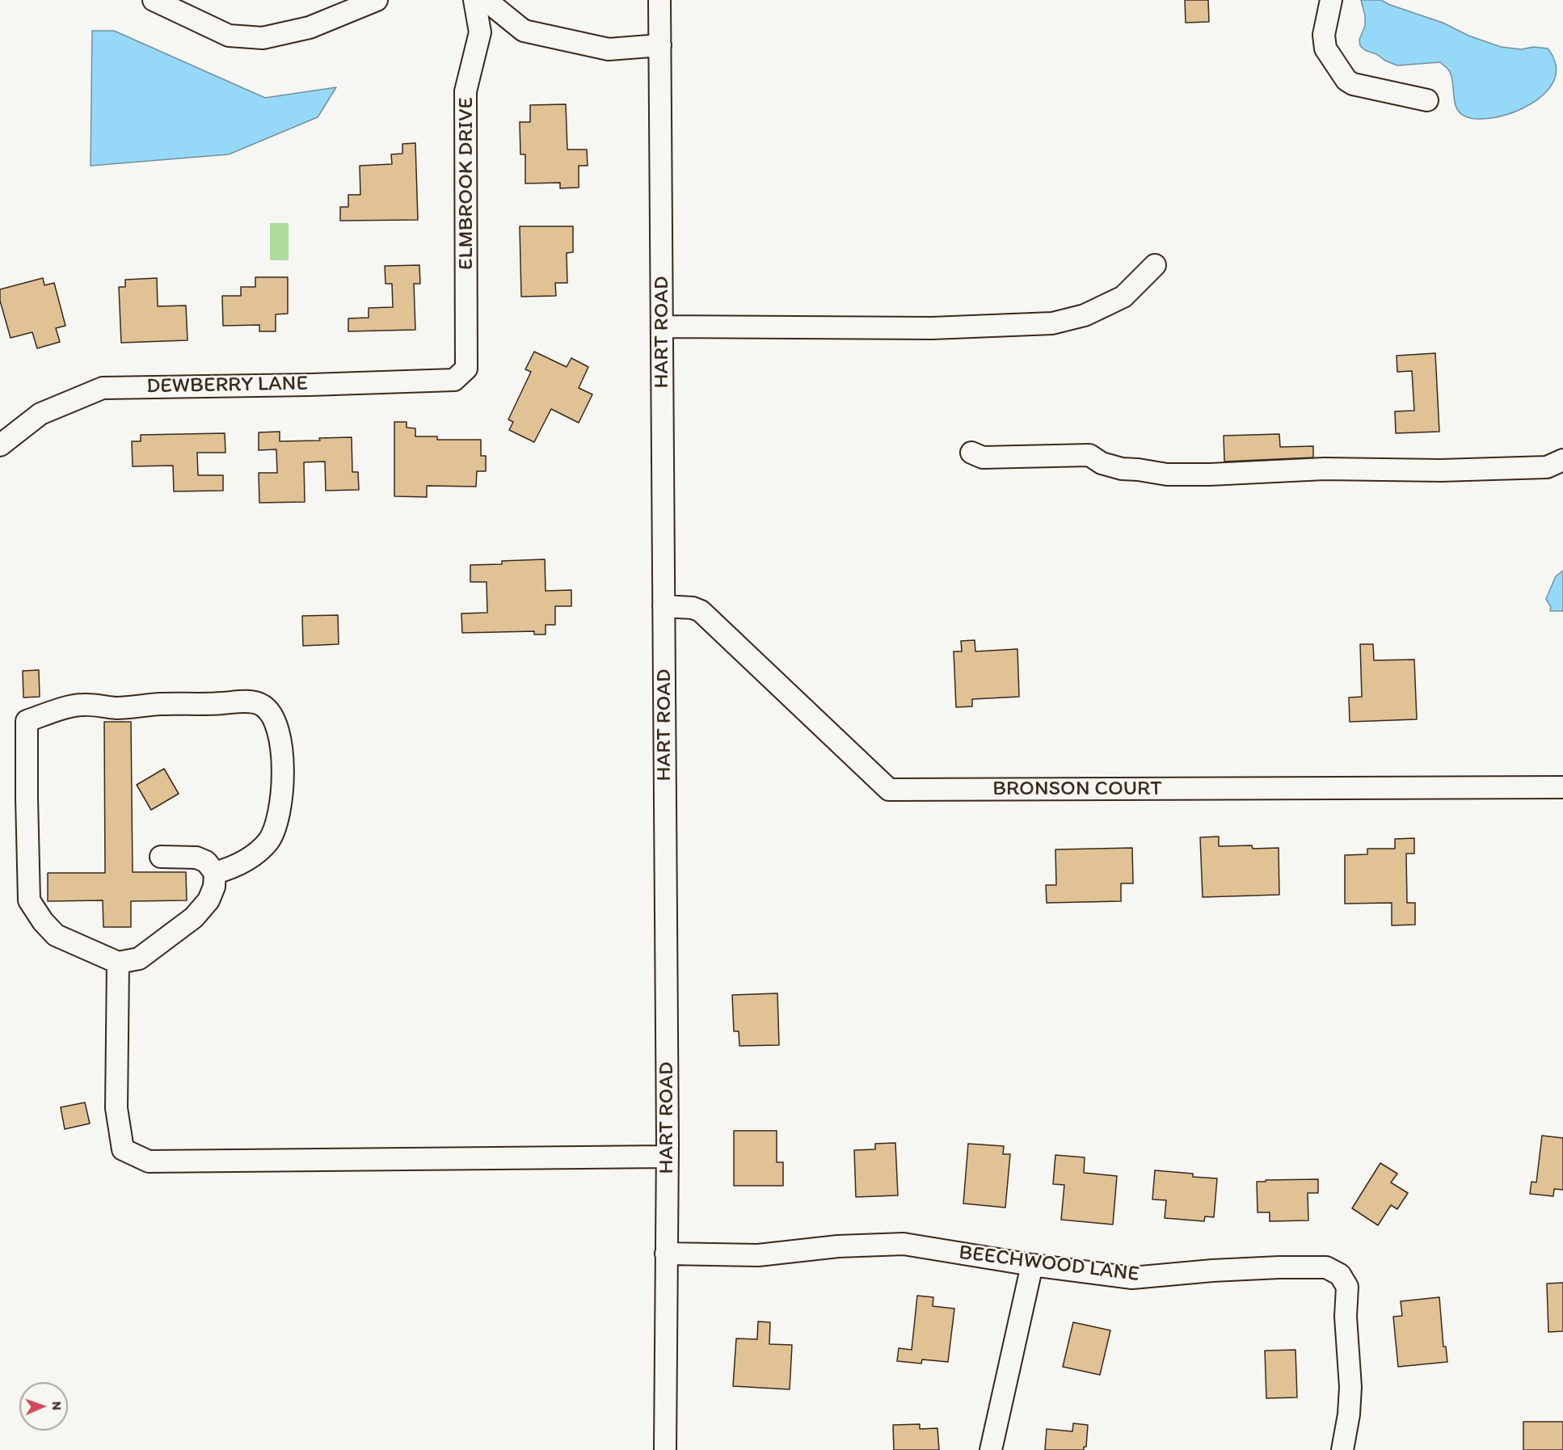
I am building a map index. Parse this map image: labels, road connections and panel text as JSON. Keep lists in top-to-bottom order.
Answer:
{
  "streets": {
    "street": [
      "ELMBROOK DRIVE",
      "HART ROAD",
      "DEWBERRY LANE",
      "BRONSON COURT",
      "BEECHWOOD LANE"
    ]
  },
  "crossings": [
    ["ELMBROOK DRIVE", "DEWBERRY LANE"],
    ["HART ROAD", "BRONSON COURT"],
    ["HART ROAD", "BEECHWOOD LANE"]
  ],
  "north": "right"
}
